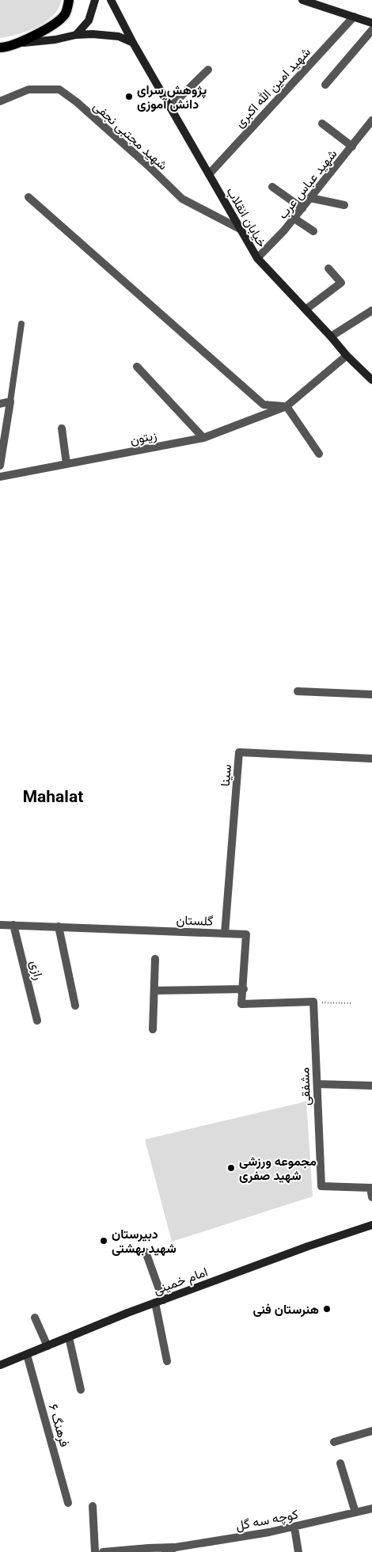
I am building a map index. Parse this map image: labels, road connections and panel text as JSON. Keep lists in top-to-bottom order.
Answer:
{
  "streets": {
    "main road": ["خیابان انقلاب", "امام خمینی"],
    "street": [
      "شهید امین الله اکبری",
      "شهید مجتبی نجفی",
      "شهید عباس عرب",
      "زیتون",
      "سینا",
      "گلستان",
      "رازی",
      "مشفقی",
      "فرهنگ ۶",
      "کوچه سه گل"
    ]
  },
  "crossings": [
    ["شهید امین الله اکبری", "خیابان انقلاب"],
    ["شهید مجتبی نجفی", "خیابان انقلاب"],
    ["شهید عباس عرب", "خیابان انقلاب"],
    ["خیابان انقلاب", "زیتون"],
    ["سینا", "گلستان"],
    ["گلستان", "رازی"],
    ["گلستان", "مشفقی"],
    ["امام خمینی", "فرهنگ ۶"]
  ],
  "districts": ["Mahalat"],
  "places": [
    "پژوهش سرای دانش آموزی",
    "مجموعه ورزشی شهید صفری",
    "دبیرستان شهید بهشتی",
    "هنرستان فنی"
  ]
}
